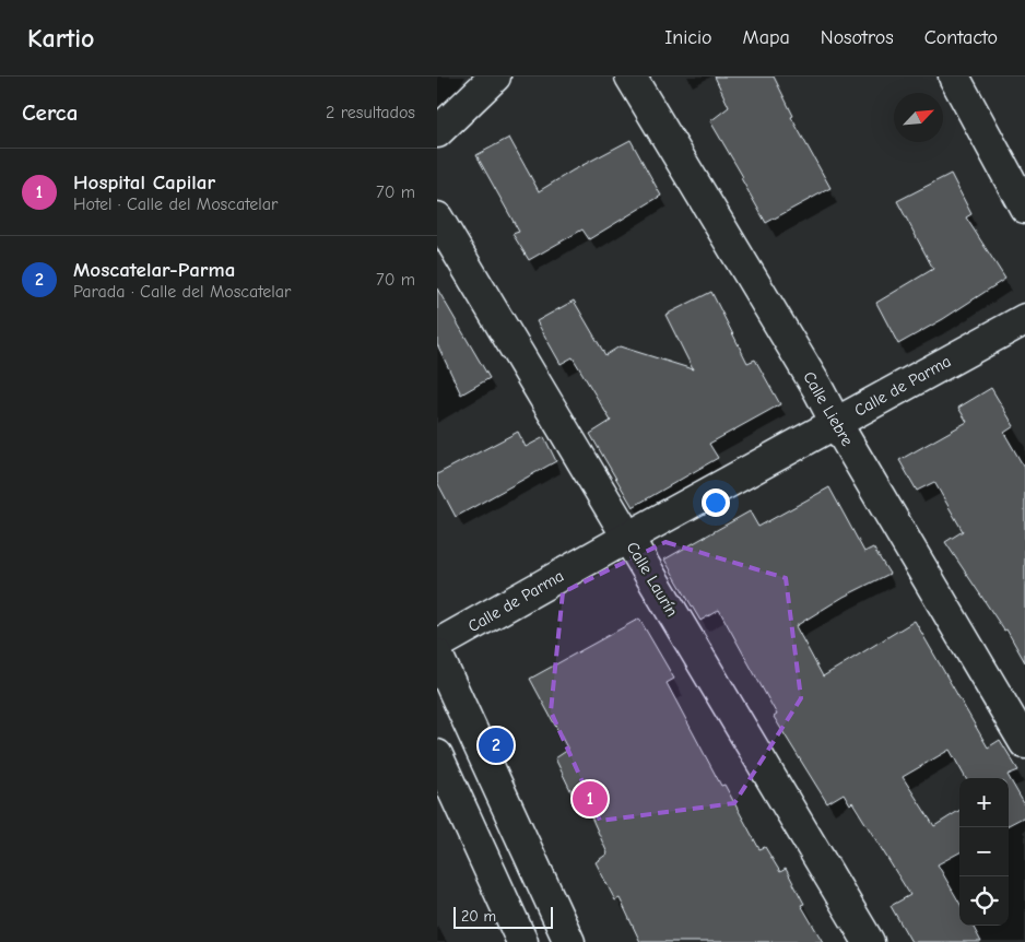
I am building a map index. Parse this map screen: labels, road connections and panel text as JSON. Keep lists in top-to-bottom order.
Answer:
{
  "streets": {
    "street": ["Calle de Parma", "Calle Liebre", "Calle Laurín"]
  },
  "crossings": [
    ["Calle de Parma", "Calle Liebre"],
    ["Calle de Parma", "Calle Laurín"]
  ],
  "scale_bar": "20 m",
  "north": "top right",
  "page": {
    "header": "Kartio",
    "nav": [
      "Inicio",
      "Mapa",
      "Nosotros",
      "Contacto"
    ],
    "heading": ["Cerca", "2 resultados"],
    "list": [
      {
        "mark": "1",
        "name": "Hospital Capilar",
        "note": "Hotel · Calle del Moscatelar",
        "value": "70 m"
      },
      {
        "mark": "2",
        "name": "Moscatelar-Parma",
        "note": "Parada · Calle del Moscatelar",
        "value": "70 m"
      }
    ],
    "pins": ["2", "1"],
    "map_buttons": ["+", "−"],
    "scale": "20 m"
  }
}
